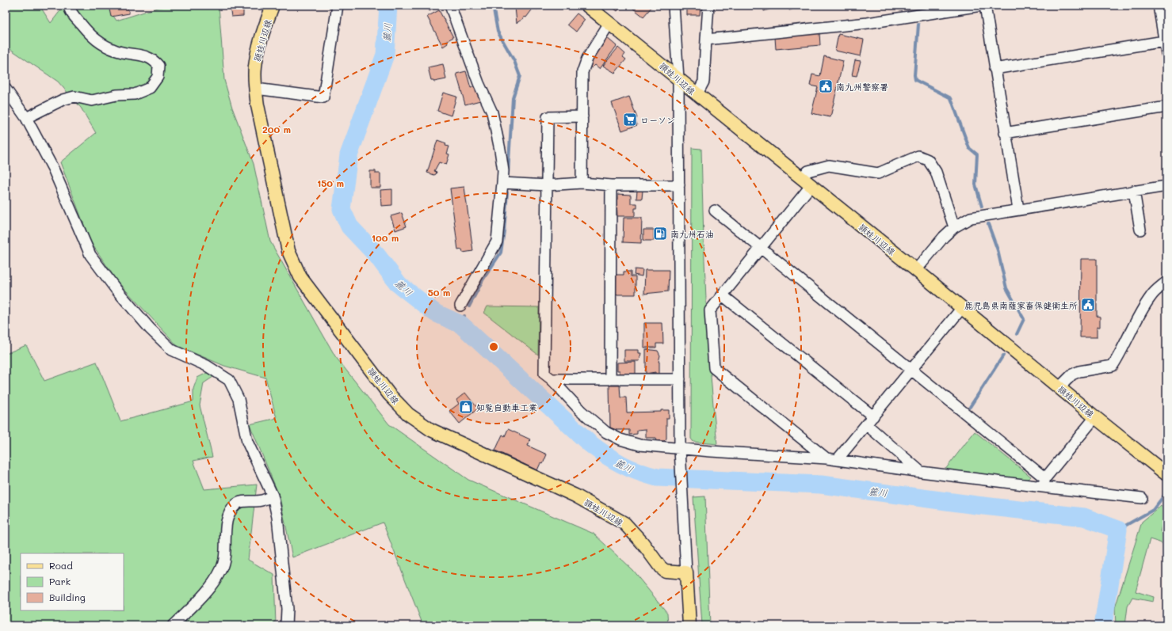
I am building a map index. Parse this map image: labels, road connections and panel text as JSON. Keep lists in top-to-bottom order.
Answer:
{
  "streets": {
    "main road": ["頴娃川辺線"]
  },
  "water": ["麓川"],
  "places": {
    "public building": ["南九州警察署", "鹿児島県南薩家畜保健衛生所"],
    "supermarket": ["ローソン"],
    "fuel station": ["南九州石油"],
    "shop": ["知覧自動車工業"]
  },
  "legend": ["Road", "Park", "Building"],
  "rings": [
    "200 m",
    "150 m",
    "100 m",
    "50 m"
  ]
}
